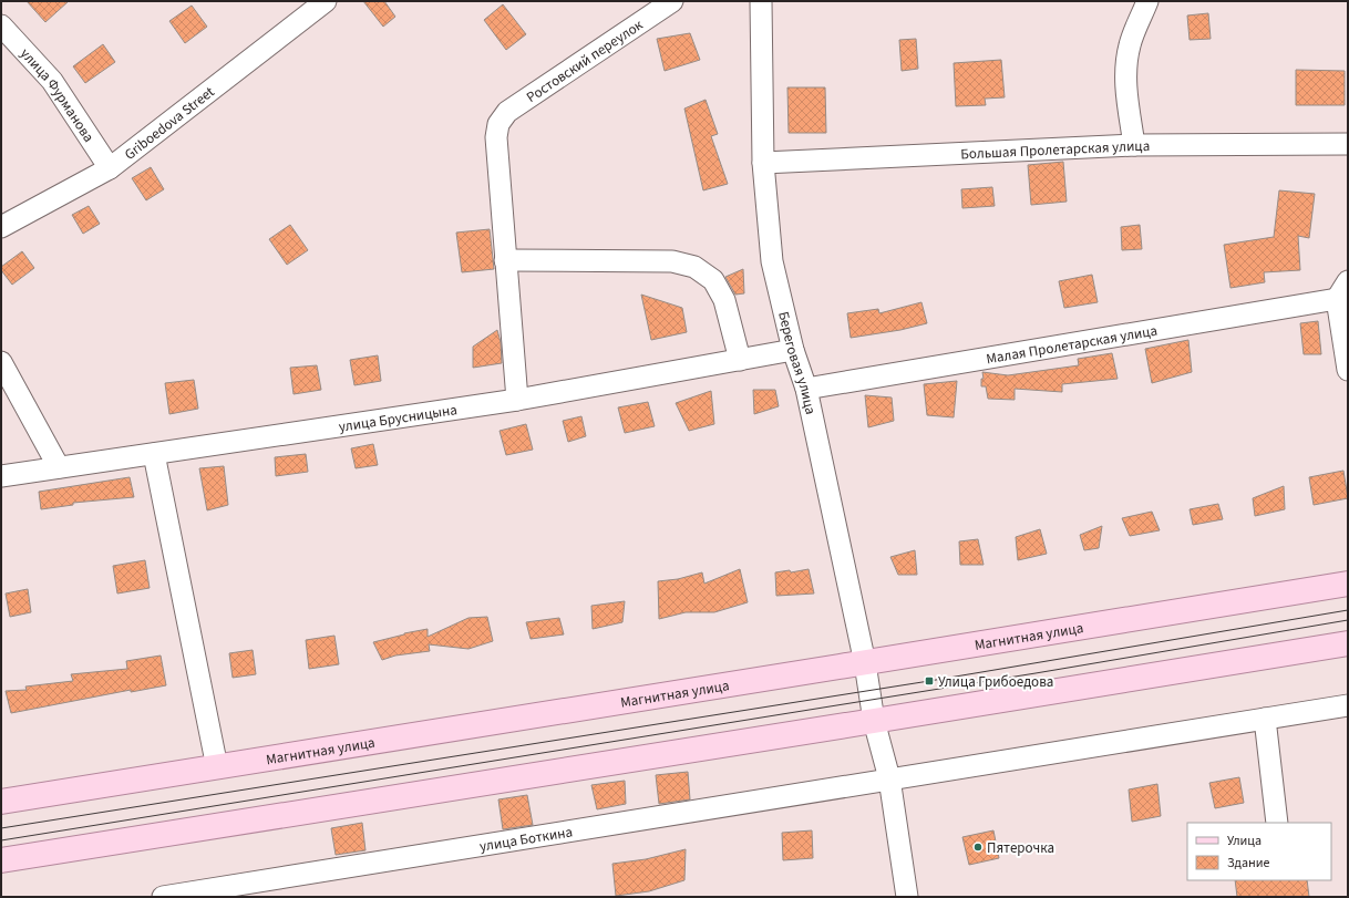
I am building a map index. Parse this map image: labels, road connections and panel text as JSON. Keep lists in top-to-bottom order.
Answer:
{
  "streets": {
    "main road": ["Магнитная улица"],
    "street": [
      "Ростовский переулок",
      "улица Фурманова",
      "Griboedova Street",
      "Большая Пролетарская улица",
      "Малая Пролетарская улица",
      "Береговая улица",
      "улица Брусницына",
      "улица Боткина"
    ]
  },
  "crossings": [
    ["улица Фурманова", "Griboedova Street"],
    ["Большая Пролетарская улица", "Береговая улица"],
    ["Малая Пролетарская улица", "Береговая улица"],
    ["Береговая улица", "улица Брусницына"],
    ["Береговая улица", "Магнитная улица"],
    ["Береговая улица", "улица Боткина"]
  ],
  "places": {
    "transit": ["Улица Грибоедова"],
    "other": ["Пятерочка"]
  },
  "legend": ["Улица", "Здание"]
}
